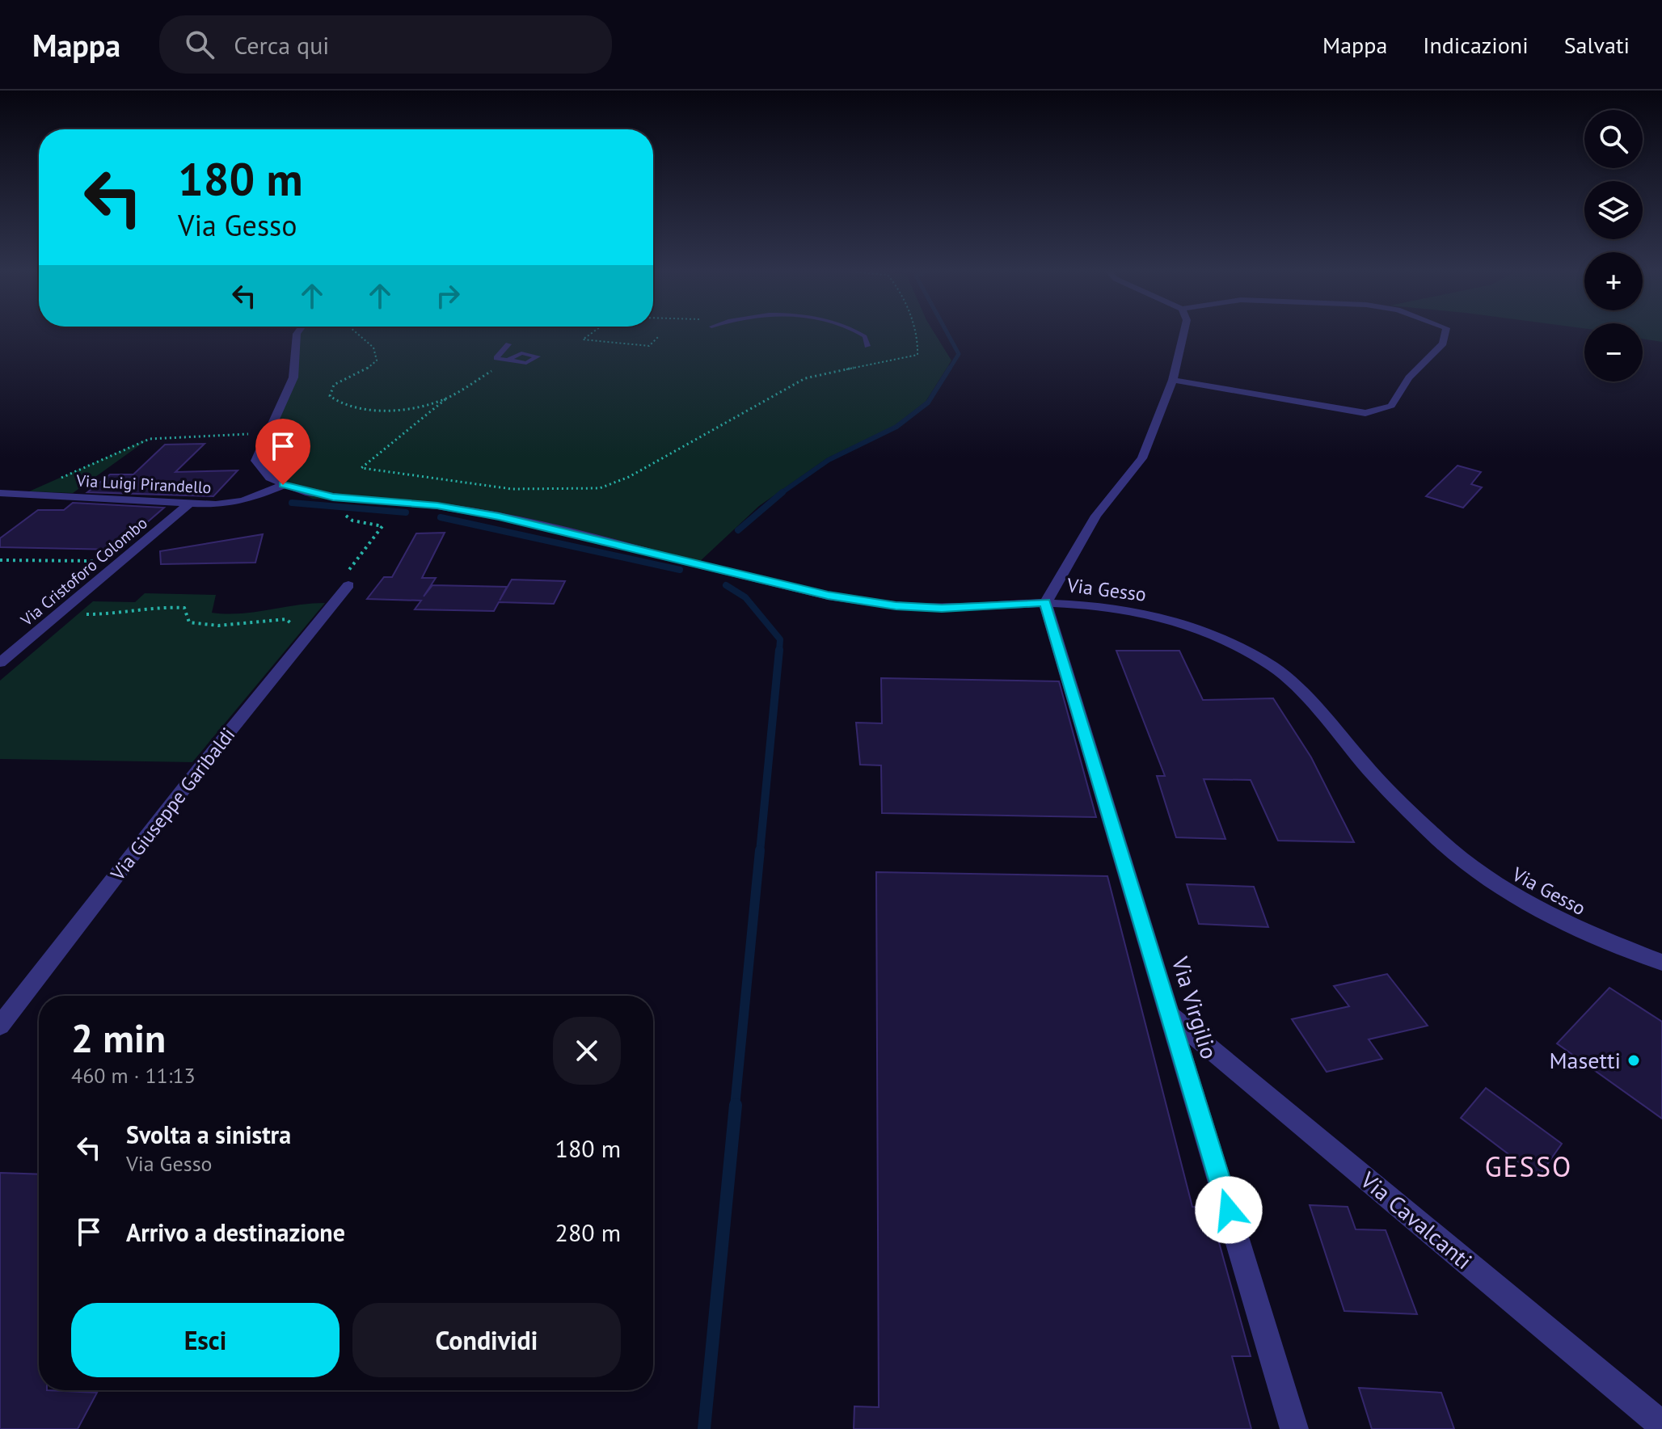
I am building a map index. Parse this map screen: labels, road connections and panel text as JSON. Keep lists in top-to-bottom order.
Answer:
{
  "streets": {
    "street": [
      "Via Luigi Pirandello",
      "Via Cristoforo Colombo",
      "Via Gesso",
      "Via Giuseppe Garibaldi",
      "Via Virgilio",
      "Via Cavalcanti"
    ]
  },
  "crossings": [
    ["Via Luigi Pirandello", "Via Cristoforo Colombo"],
    ["Via Luigi Pirandello", "Via Gesso"],
    ["Via Gesso", "Via Virgilio"],
    ["Via Virgilio", "Via Cavalcanti"]
  ],
  "districts": ["GESSO"],
  "places": ["Masetti"],
  "page": {
    "header": "Mappa",
    "search": "Cerca qui",
    "nav": ["Mappa", "Indicazioni", "Salvati"],
    "map_buttons": ["+", "−"],
    "turn": ["180 m", "Via Gesso"],
    "heading": ["2 min", "460 m · 11:13"],
    "list": [
      {
        "name": "Svolta a sinistra",
        "note": "Via Gesso",
        "value": "180 m"
      },
      {
        "name": "Arrivo a destinazione",
        "value": "280 m"
      }
    ],
    "buttons": ["Esci", "Condividi"]
  }
}
